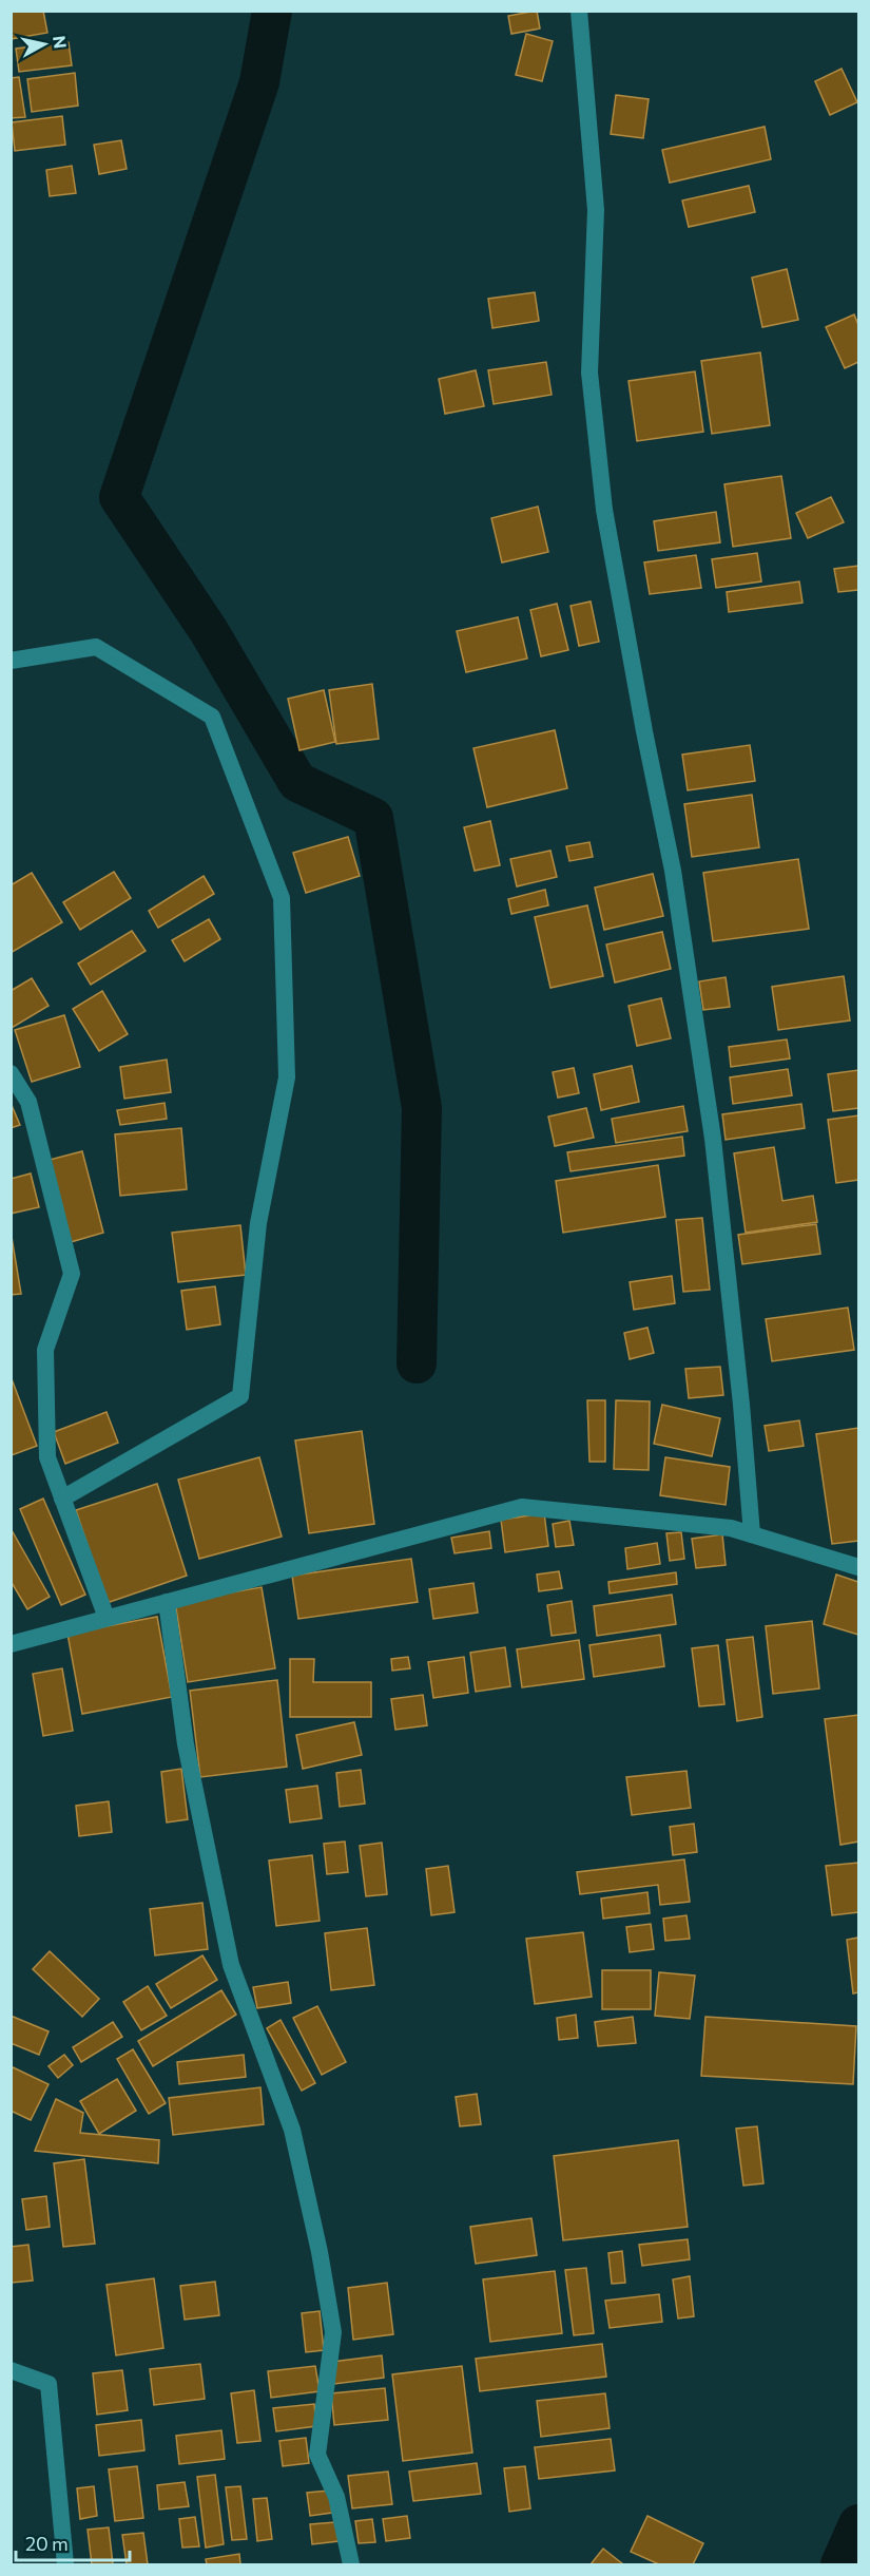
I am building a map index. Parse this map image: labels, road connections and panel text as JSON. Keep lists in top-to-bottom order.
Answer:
{
  "scale_bar": "20 m",
  "north": "right"
}
